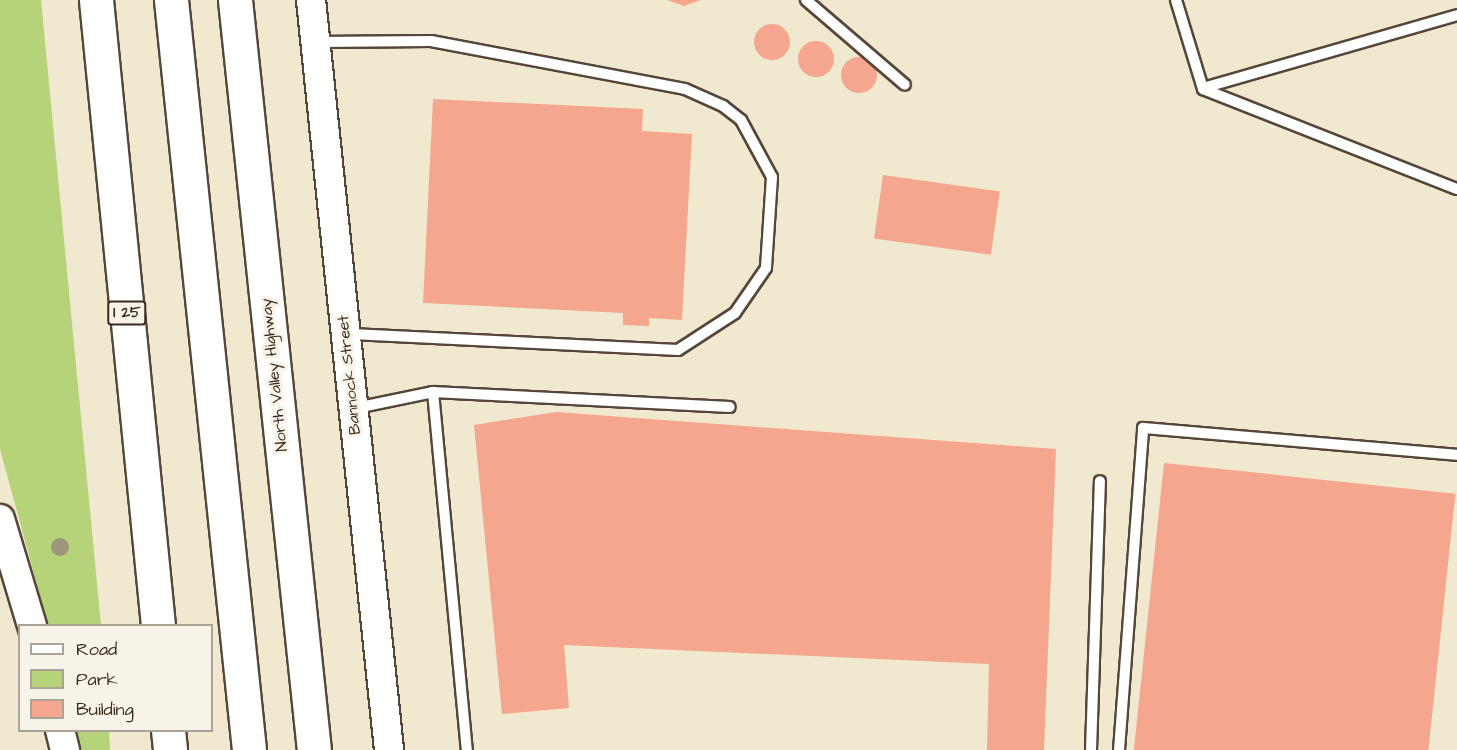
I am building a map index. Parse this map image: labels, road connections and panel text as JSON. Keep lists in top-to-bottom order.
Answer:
{
  "streets": {
    "highway": ["I 25", "North Valley Highway"],
    "street": ["Bannock Street"]
  },
  "legend": ["Road", "Park", "Building"]
}
